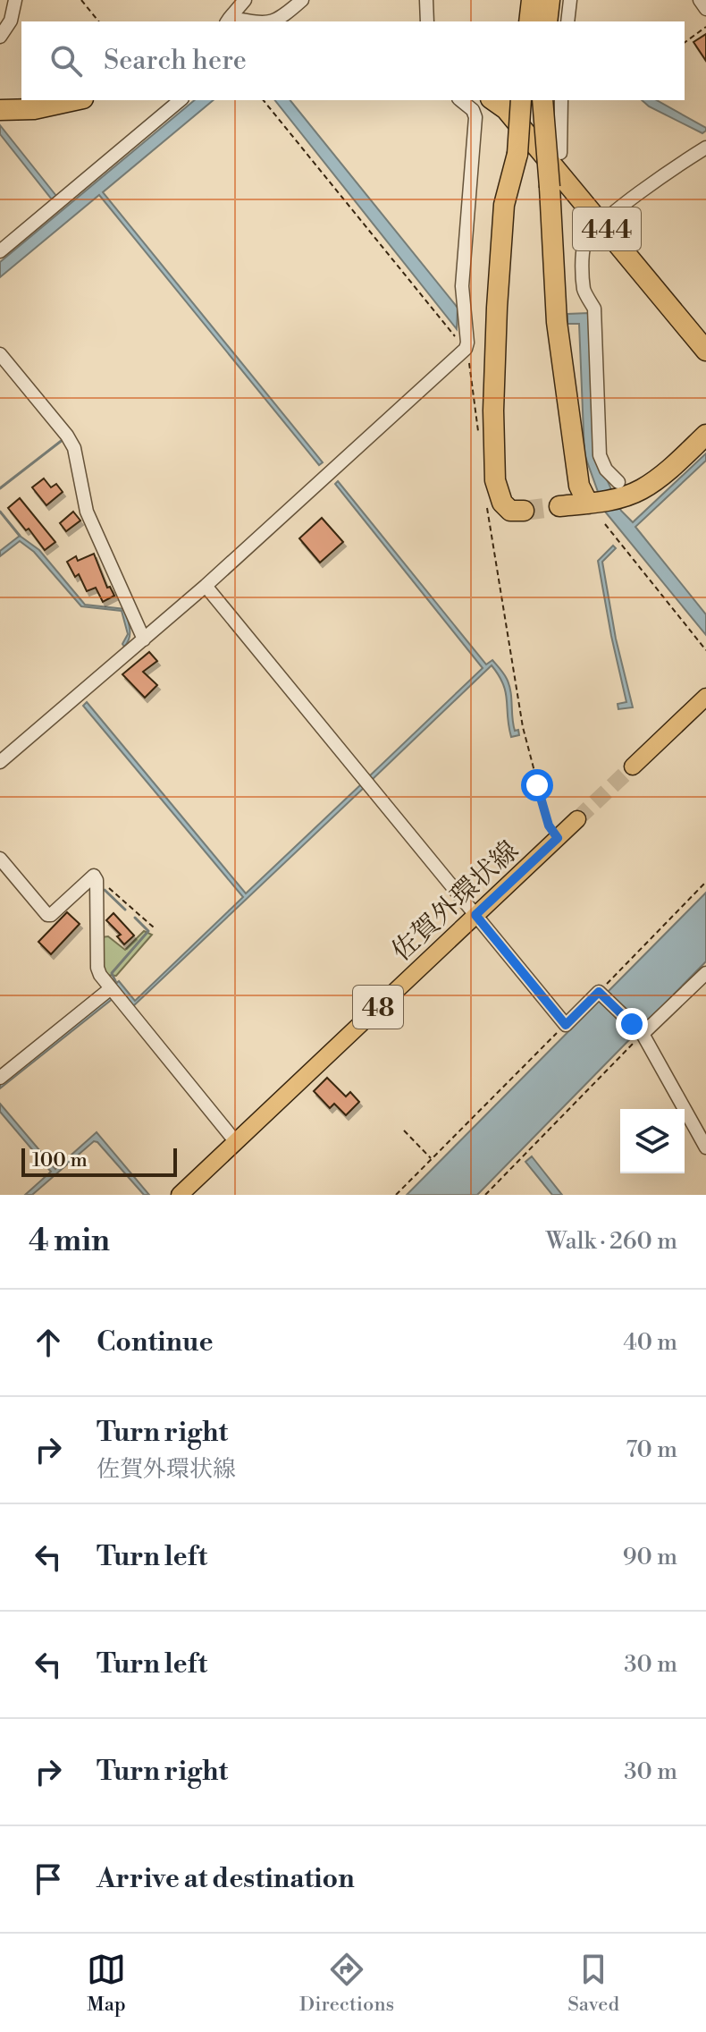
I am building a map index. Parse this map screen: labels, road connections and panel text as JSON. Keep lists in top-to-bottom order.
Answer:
{
  "streets": {
    "highway": ["444"],
    "main road": ["佐賀外環状線", "48"]
  },
  "scale_bar": "100 m",
  "page": {
    "search": "Search here",
    "scale": "100 m",
    "heading": ["4 min", "Walk · 260 m"],
    "list": [
      ["Continue", "40 m"],
      ["Turn right", "佐賀外環状線", "70 m"],
      ["Turn left", "90 m"],
      ["Turn left", "30 m"],
      ["Turn right", "30 m"],
      "Arrive at destination"
    ],
    "nav": ["Map", "Directions", "Saved"]
  }
}
